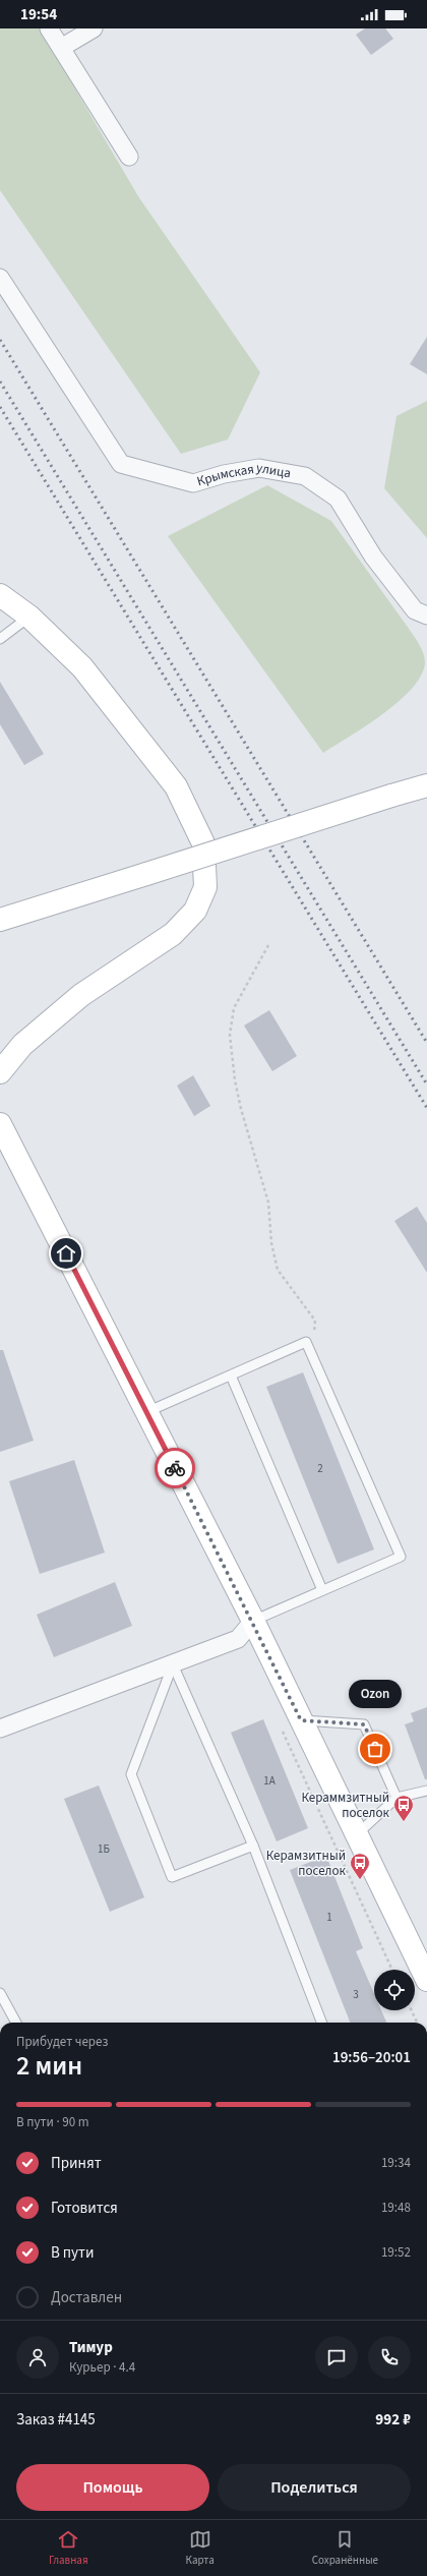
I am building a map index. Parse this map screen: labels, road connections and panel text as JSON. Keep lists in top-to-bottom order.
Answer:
{
  "streets": {
    "street": ["Крымская улица"]
  },
  "places": {
    "other": ["Ozon"],
    "bus stop": ["Кераммзитный поселок", "Керамзитный поселок"]
  },
  "house_numbers": [
    "2",
    "1А",
    "1Б",
    "1",
    "3"
  ],
  "page": {
    "status": "19:54",
    "bubble": "Ozon",
    "heading": ["2 мин", "Прибудет через", "19:56–20:01"],
    "panel": [
      "Тимур",
      "Курьер · 4.4",
      "Заказ #4145",
      "992 ₽"
    ],
    "bar": "В пути · 90 m",
    "list": [
      ["Принят", "19:34"],
      ["Готовится", "19:48"],
      ["В пути", "19:52"],
      "Доставлен"
    ],
    "buttons": ["Помощь", "Поделиться"],
    "tabs": ["Главная", "Карта", "Сохранённые"]
  }
}
